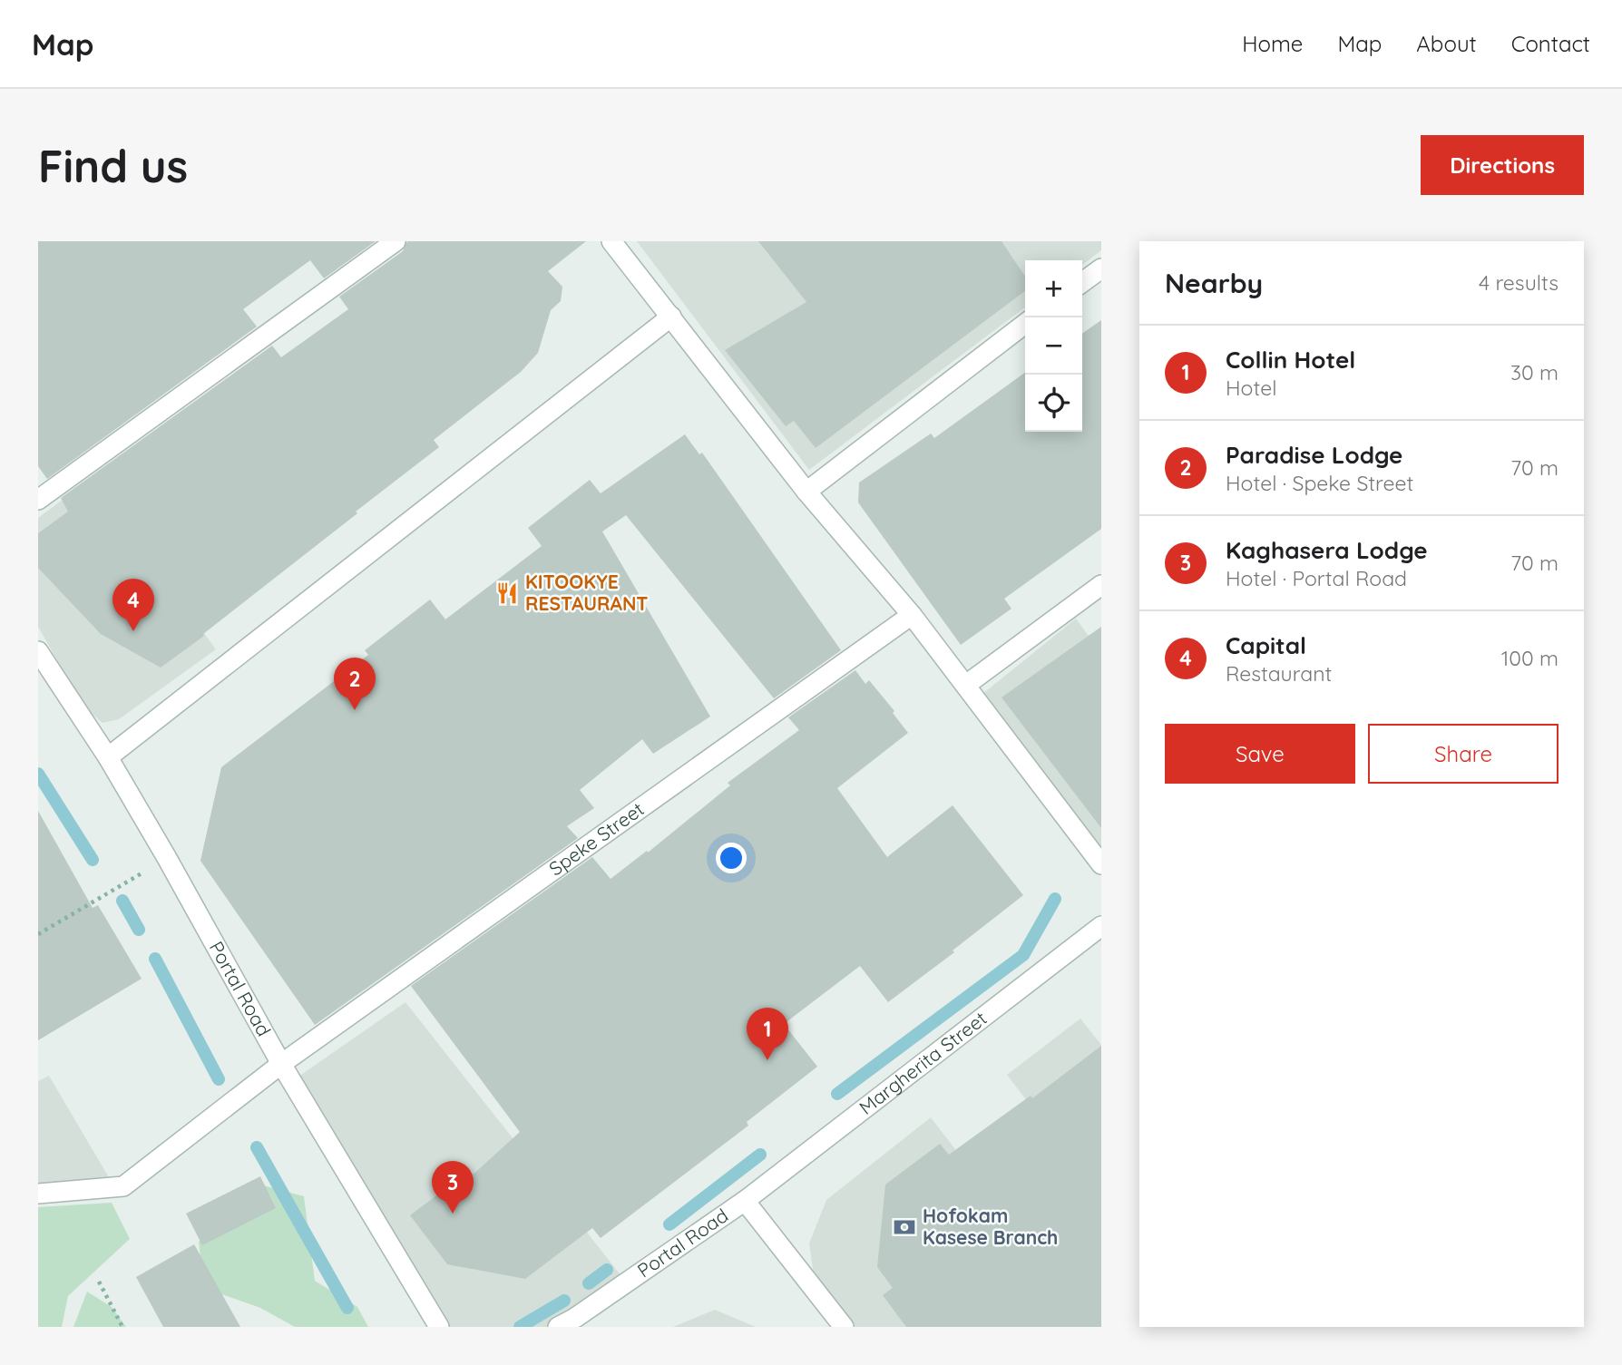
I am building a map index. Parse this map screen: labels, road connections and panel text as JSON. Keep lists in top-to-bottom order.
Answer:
{
  "streets": {
    "street": ["Speke Street", "Portal Road", "Margherita Street"]
  },
  "crossings": [
    ["Speke Street", "Portal Road"],
    ["Portal Road", "Margherita Street"]
  ],
  "places": {
    "restaurant": ["KITOOKYE RESTAURANT"],
    "bank": ["Hofokam Kasese Branch"]
  },
  "page": {
    "header": "Map",
    "nav": [
      "Home",
      "Map",
      "About",
      "Contact"
    ],
    "buttons": [
      "Directions",
      ["Save", "Share"]
    ],
    "title": "Find us",
    "heading": ["Nearby", "4 results"],
    "map_buttons": ["+", "−"],
    "list": [
      {
        "mark": "1",
        "name": "Collin Hotel",
        "note": "Hotel",
        "value": "30 m"
      },
      {
        "mark": "2",
        "name": "Paradise Lodge",
        "note": "Hotel · Speke Street",
        "value": "70 m"
      },
      {
        "mark": "3",
        "name": "Kaghasera Lodge",
        "note": "Hotel · Portal Road",
        "value": "70 m"
      },
      {
        "mark": "4",
        "name": "Capital",
        "note": "Restaurant",
        "value": "100 m"
      }
    ],
    "pins": [
      "4",
      "2",
      "1",
      "3"
    ]
  }
}
